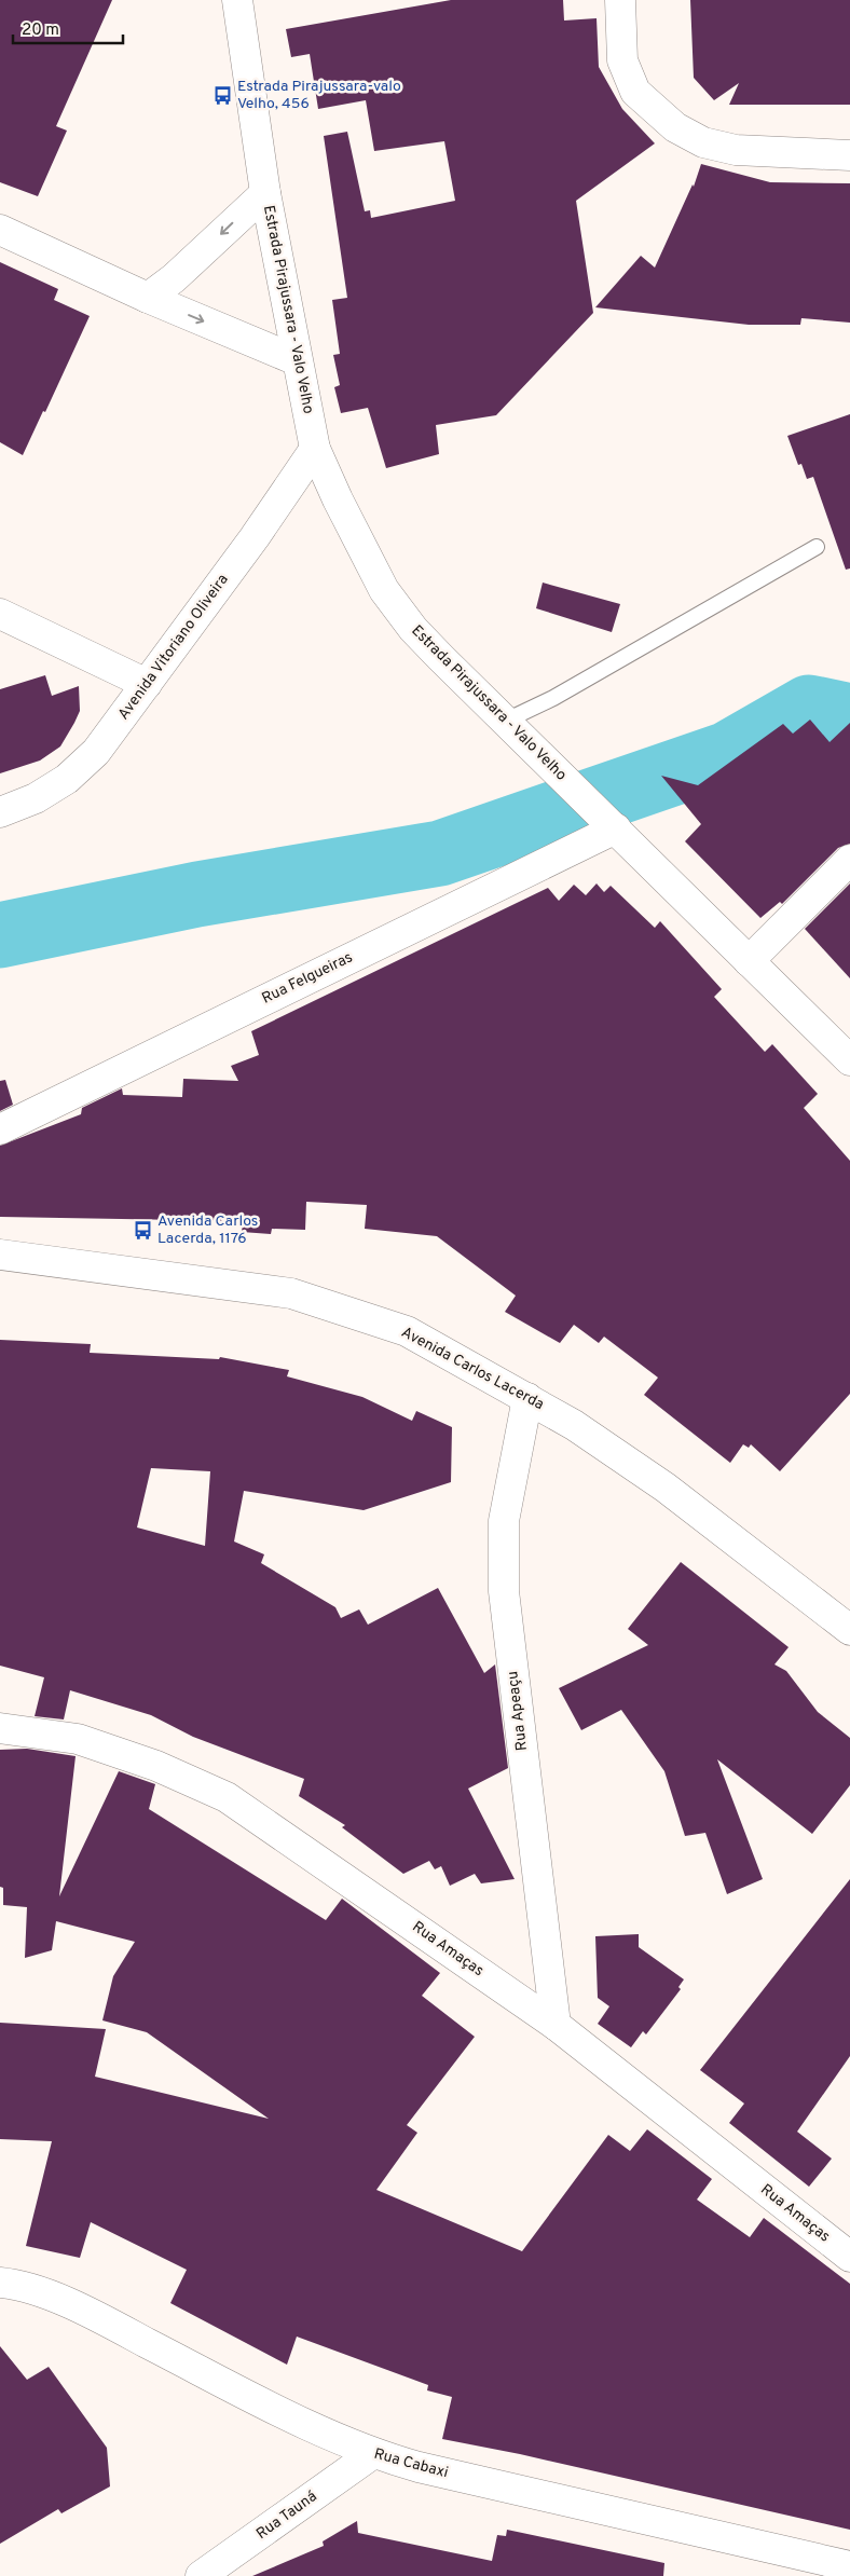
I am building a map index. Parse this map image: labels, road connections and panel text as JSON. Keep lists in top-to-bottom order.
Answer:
{
  "streets": {
    "street": [
      "Estrada Pirajussara - Valo Velho",
      "Avenida Vitoriano Oliveira",
      "Rua Felgueiras",
      "Avenida Carlos Lacerda",
      "Rua Apeaçu",
      "Rua Amaças",
      "Rua Cabaxi",
      "Rua Tauná"
    ]
  },
  "crossings": [
    ["Estrada Pirajussara - Valo Velho", "Avenida Vitoriano Oliveira"],
    ["Estrada Pirajussara - Valo Velho", "Rua Felgueiras"],
    ["Avenida Carlos Lacerda", "Rua Apeaçu"],
    ["Rua Apeaçu", "Rua Amaças"],
    ["Rua Cabaxi", "Rua Tauná"]
  ],
  "places": {
    "bus stop": ["Estrada Pirajussara-valo Velho, 456", "Avenida Carlos Lacerda, 1176"]
  },
  "scale_bar": "20 m"
}
